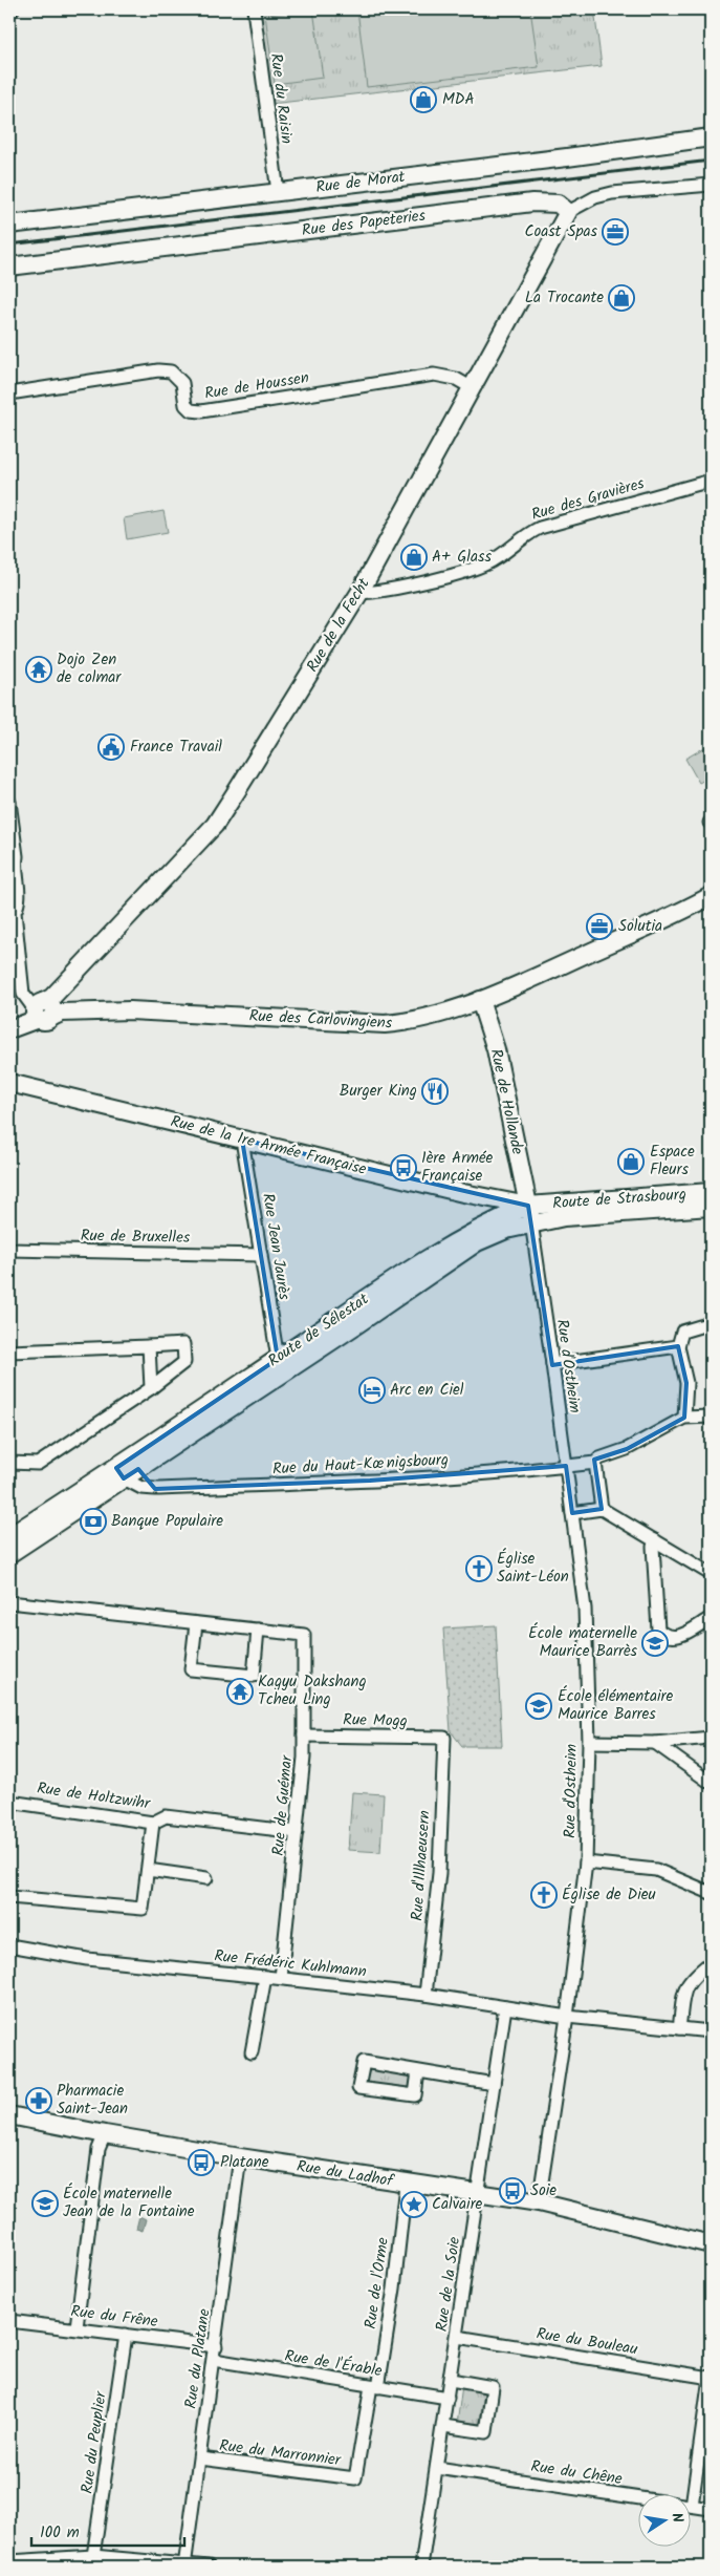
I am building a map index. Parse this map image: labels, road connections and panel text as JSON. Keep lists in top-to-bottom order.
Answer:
{
  "streets": {
    "street": [
      "Rue du Raisin",
      "Rue de Morat",
      "Rue des Papeteries",
      "Rue de Houssen",
      "Rue des Gravières",
      "Rue de la Fecht",
      "Rue des Carlovingiens",
      "Rue de Hollande",
      "Rue de la 1re Armée Française",
      "Route de Strasbourg",
      "Rue de Bruxelles",
      "Rue Jean Jaurès",
      "Route de Sélestat",
      "Rue d'Ostheim",
      "Rue du Haut-Kœnigsbourg",
      "Rue Mogg",
      "Rue de Holtzwihr",
      "Rue de Guémar",
      "Rue d'Illhaeusern",
      "Rue Frédéric Kuhlmann",
      "Rue du Ladhof",
      "Rue de l'Orme",
      "Rue de la Soie",
      "Rue du Frêne",
      "Rue du Bouleau",
      "Rue du Platane",
      "Rue de l'Érable",
      "Rue du Peuplier",
      "Rue du Marronnier",
      "Rue du Chêne"
    ]
  },
  "crossings": [
    ["Rue du Raisin", "Rue de Morat"],
    ["Rue des Papeteries", "Rue de la Fecht"],
    ["Rue de Houssen", "Rue de la Fecht"],
    ["Rue des Gravières", "Rue de la Fecht"],
    ["Rue de la Fecht", "Rue des Carlovingiens"],
    ["Rue des Carlovingiens", "Rue de Hollande"],
    ["Rue de Hollande", "Rue de la 1re Armée Française"],
    ["Rue de Hollande", "Route de Strasbourg"],
    ["Rue de Hollande", "Route de Sélestat"],
    ["Rue de Hollande", "Rue d'Ostheim"],
    ["Rue de la 1re Armée Française", "Route de Strasbourg"],
    ["Rue de la 1re Armée Française", "Rue Jean Jaurès"],
    ["Rue de la 1re Armée Française", "Route de Sélestat"],
    ["Rue de la 1re Armée Française", "Rue d'Ostheim"],
    ["Route de Strasbourg", "Route de Sélestat"],
    ["Route de Strasbourg", "Rue d'Ostheim"],
    ["Rue de Bruxelles", "Rue Jean Jaurès"],
    ["Rue Jean Jaurès", "Route de Sélestat"],
    ["Route de Sélestat", "Rue d'Ostheim"],
    ["Route de Sélestat", "Rue du Haut-Kœnigsbourg"],
    ["Rue d'Ostheim", "Rue du Haut-Kœnigsbourg"],
    ["Rue d'Ostheim", "Rue Frédéric Kuhlmann"],
    ["Rue d'Ostheim", "Rue du Ladhof"],
    ["Rue Mogg", "Rue de Guémar"],
    ["Rue Mogg", "Rue d'Illhaeusern"],
    ["Rue de Holtzwihr", "Rue de Guémar"],
    ["Rue de Guémar", "Rue Frédéric Kuhlmann"],
    ["Rue d'Illhaeusern", "Rue Frédéric Kuhlmann"],
    ["Rue Frédéric Kuhlmann", "Rue de la Soie"],
    ["Rue du Ladhof", "Rue de l'Orme"],
    ["Rue du Ladhof", "Rue de la Soie"],
    ["Rue du Ladhof", "Rue du Platane"],
    ["Rue de l'Orme", "Rue de l'Érable"],
    ["Rue de l'Orme", "Rue du Marronnier"],
    ["Rue de la Soie", "Rue du Bouleau"],
    ["Rue de la Soie", "Rue de l'Érable"],
    ["Rue de la Soie", "Rue du Chêne"],
    ["Rue du Frêne", "Rue du Platane"],
    ["Rue du Frêne", "Rue du Peuplier"],
    ["Rue du Platane", "Rue de l'Érable"],
    ["Rue du Platane", "Rue du Marronnier"],
    ["Rue de l'Érable", "Rue du Marronnier"]
  ],
  "places": {
    "shop": [
      "MDA",
      "La Trocante",
      "A+ Glass",
      "Espace Fleurs"
    ],
    "office": ["Coast Spas", "Solutia"],
    "temple": ["Dojo Zen de colmar", "Kagyu Dakshang Tcheu Ling"],
    "public building": ["France Travail"],
    "restaurant": ["Burger King"],
    "bus stop": ["1ère Armée Française", "Platane", "Soie"],
    "hotel": ["Arc en Ciel"],
    "bank": ["Banque Populaire"],
    "church": ["Église Saint-Léon", "Église de Dieu"],
    "school or university": ["École maternelle Maurice Barrès", "École élémentaire Maurice Barres", "École maternelle Jean de la Fontaine"],
    "pharmacy": ["Pharmacie Saint-Jean"],
    "place": ["Calvaire"]
  },
  "scale_bar": "100 m",
  "north": "right"
}
